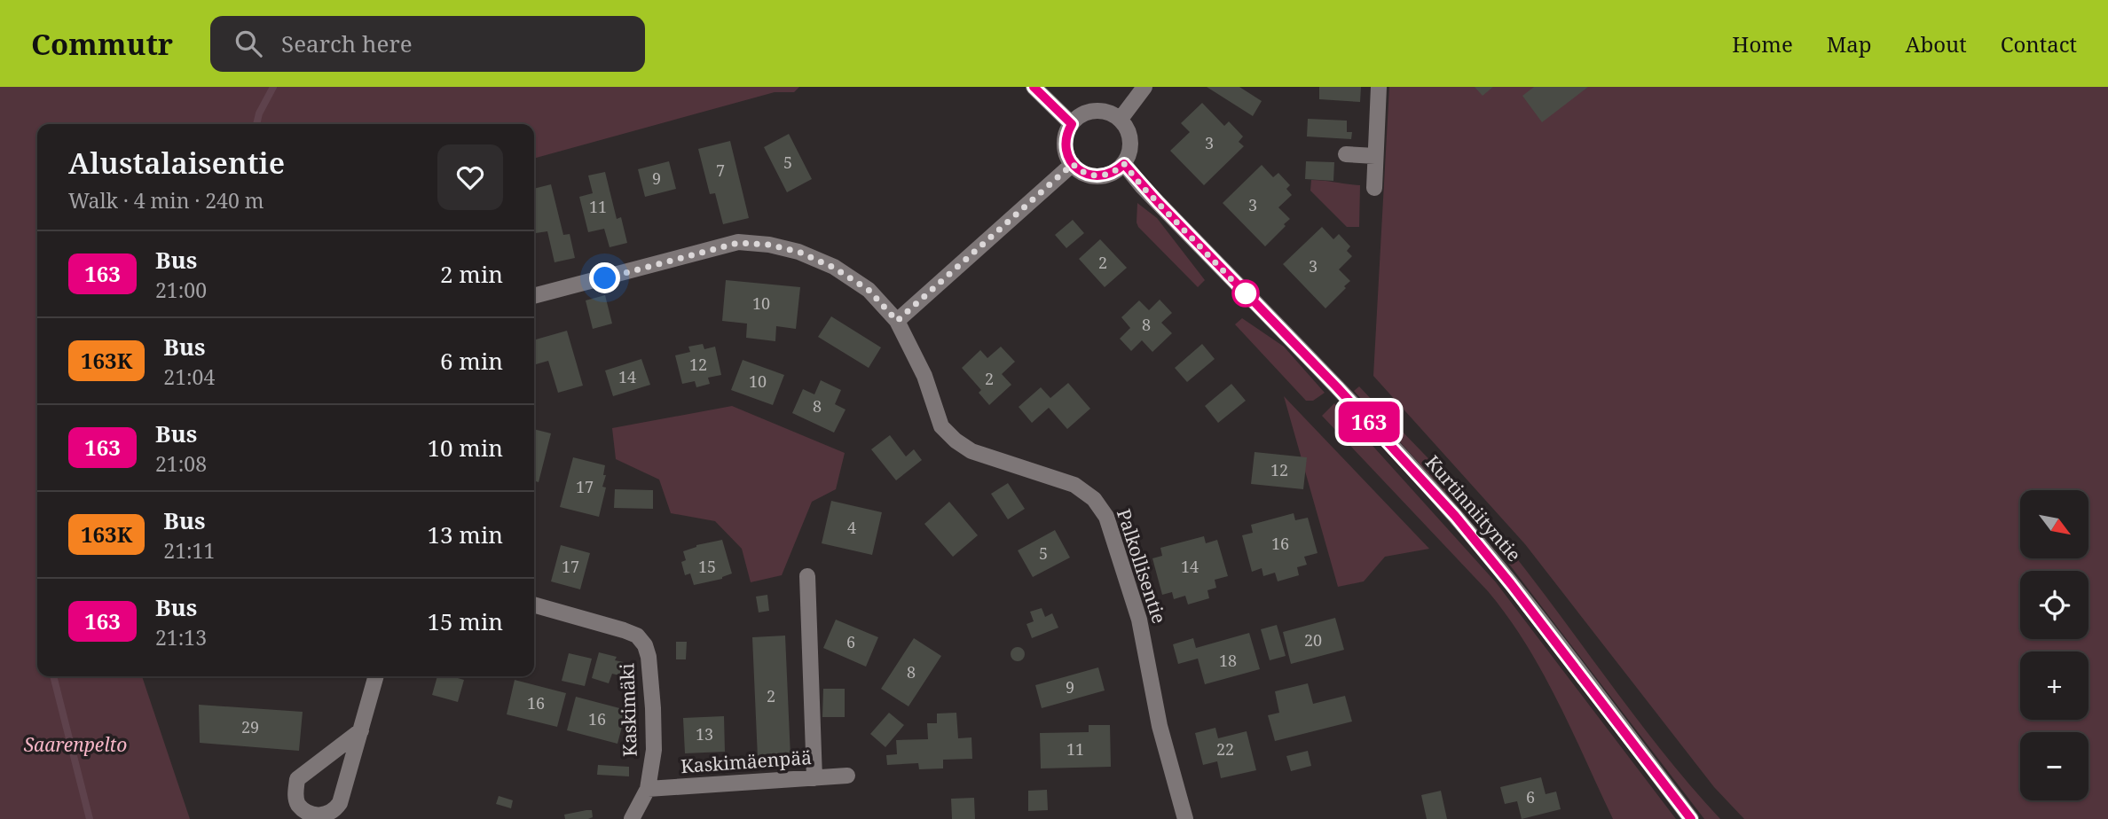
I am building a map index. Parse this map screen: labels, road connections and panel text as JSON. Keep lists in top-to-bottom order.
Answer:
{
  "streets": {
    "street": [
      "Kurtinniityntie",
      "Palkollisentie",
      "Kaskimäki",
      "Kaskimäenpää"
    ]
  },
  "crossings": [
    ["Kaskimäki", "Kaskimäenpää"]
  ],
  "parks": ["Saarenpelto"],
  "lines": ["bus line 163"],
  "house_numbers": [
    "3",
    "5",
    "7",
    "9",
    "3",
    "11",
    "2",
    "3",
    "10",
    "8",
    "12",
    "14",
    "2",
    "10",
    "8",
    "12",
    "17",
    "4",
    "16",
    "5",
    "17",
    "15",
    "14",
    "20",
    "6",
    "18",
    "8",
    "9",
    "2",
    "16",
    "16",
    "29",
    "13",
    "11",
    "22",
    "6"
  ],
  "north": "bottom right",
  "page": {
    "header": "Commutr",
    "search": "Search here",
    "nav": [
      "Home",
      "Map",
      "About",
      "Contact"
    ],
    "on_map": "163",
    "heading": ["Alustalaisentie", "Walk · 4 min · 240 m"],
    "list": [
      {
        "mark": "163",
        "name": "Bus",
        "note": "21:00",
        "value": "2 min"
      },
      {
        "mark": "163K",
        "name": "Bus",
        "note": "21:04",
        "value": "6 min"
      },
      {
        "mark": "163",
        "name": "Bus",
        "note": "21:08",
        "value": "10 min"
      },
      {
        "mark": "163K",
        "name": "Bus",
        "note": "21:11",
        "value": "13 min"
      },
      {
        "mark": "163",
        "name": "Bus",
        "note": "21:13",
        "value": "15 min"
      }
    ],
    "map_buttons": ["+", "−"]
  }
}
